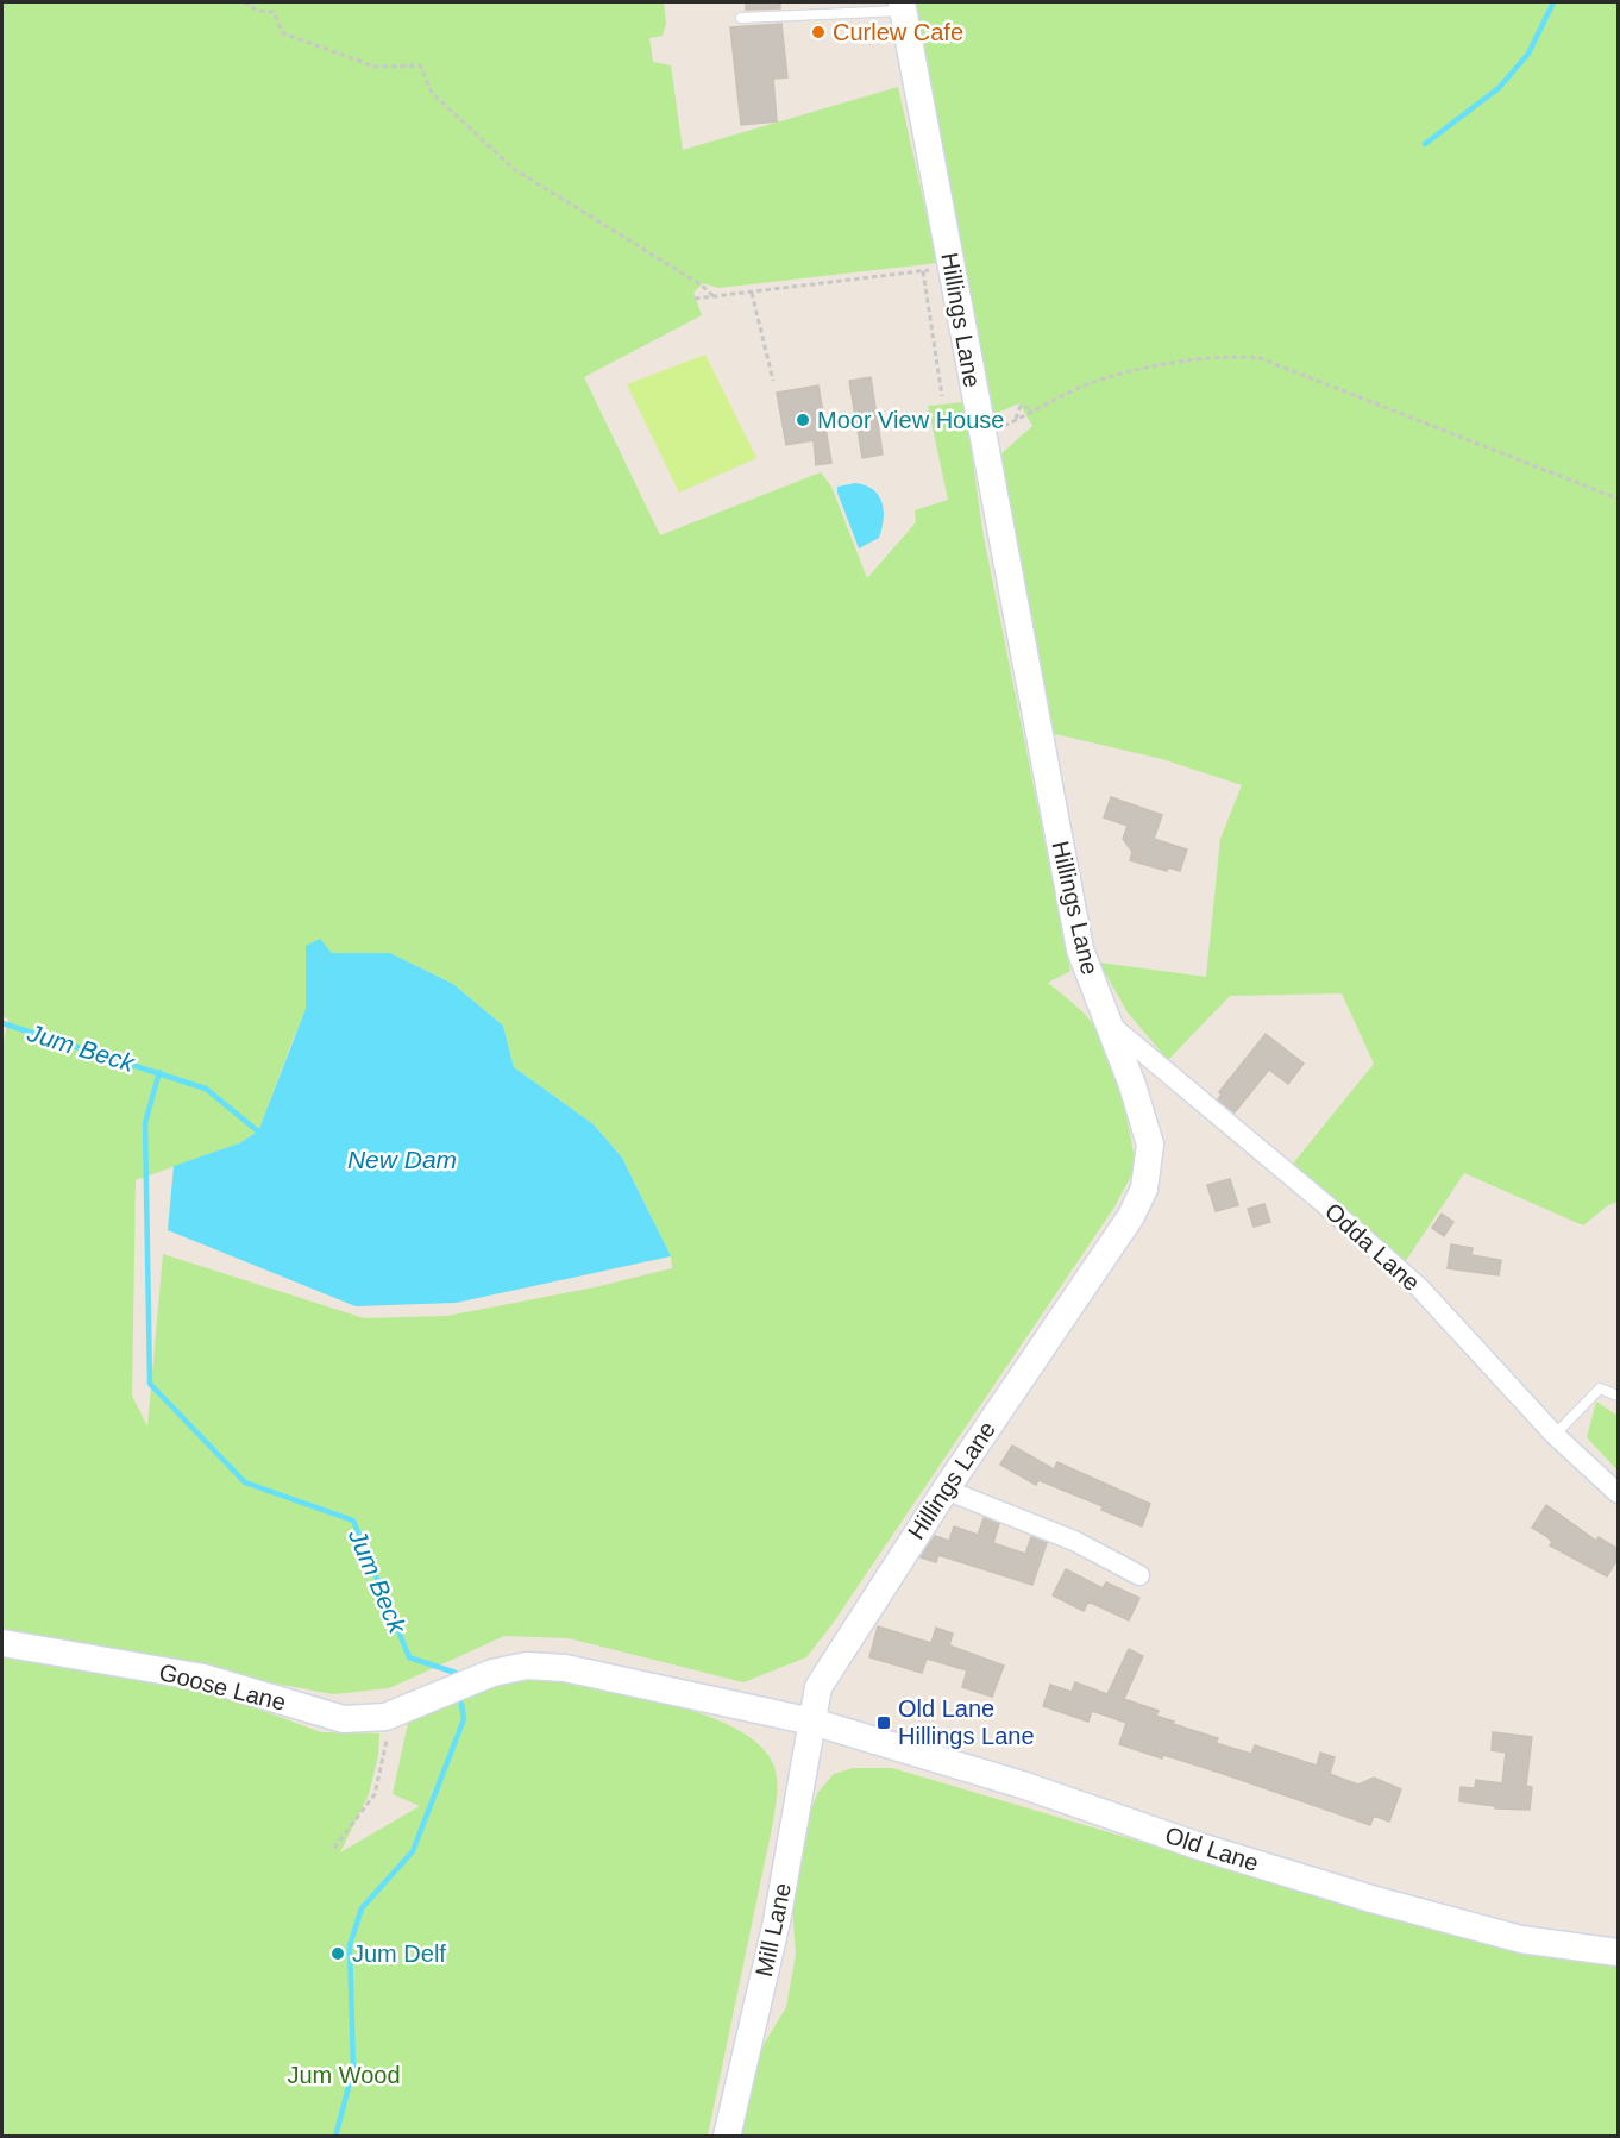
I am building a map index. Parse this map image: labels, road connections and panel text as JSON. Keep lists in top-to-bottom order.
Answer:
{
  "streets": {
    "street": [
      "Hillings Lane",
      "Odda Lane",
      "Goose Lane",
      "Old Lane",
      "Mill Lane"
    ]
  },
  "crossings": [
    ["Hillings Lane", "Odda Lane"],
    ["Hillings Lane", "Goose Lane"],
    ["Hillings Lane", "Old Lane"],
    ["Hillings Lane", "Mill Lane"],
    ["Goose Lane", "Old Lane"],
    ["Goose Lane", "Mill Lane"],
    ["Old Lane", "Mill Lane"]
  ],
  "water": ["Jum Beck", "New Dam"],
  "parks": ["Jum Wood"],
  "places": {
    "other": ["Curlew Cafe", "Moor View House", "Jum Delf"],
    "transit": ["Old Lane Hillings Lane"]
  }
}
